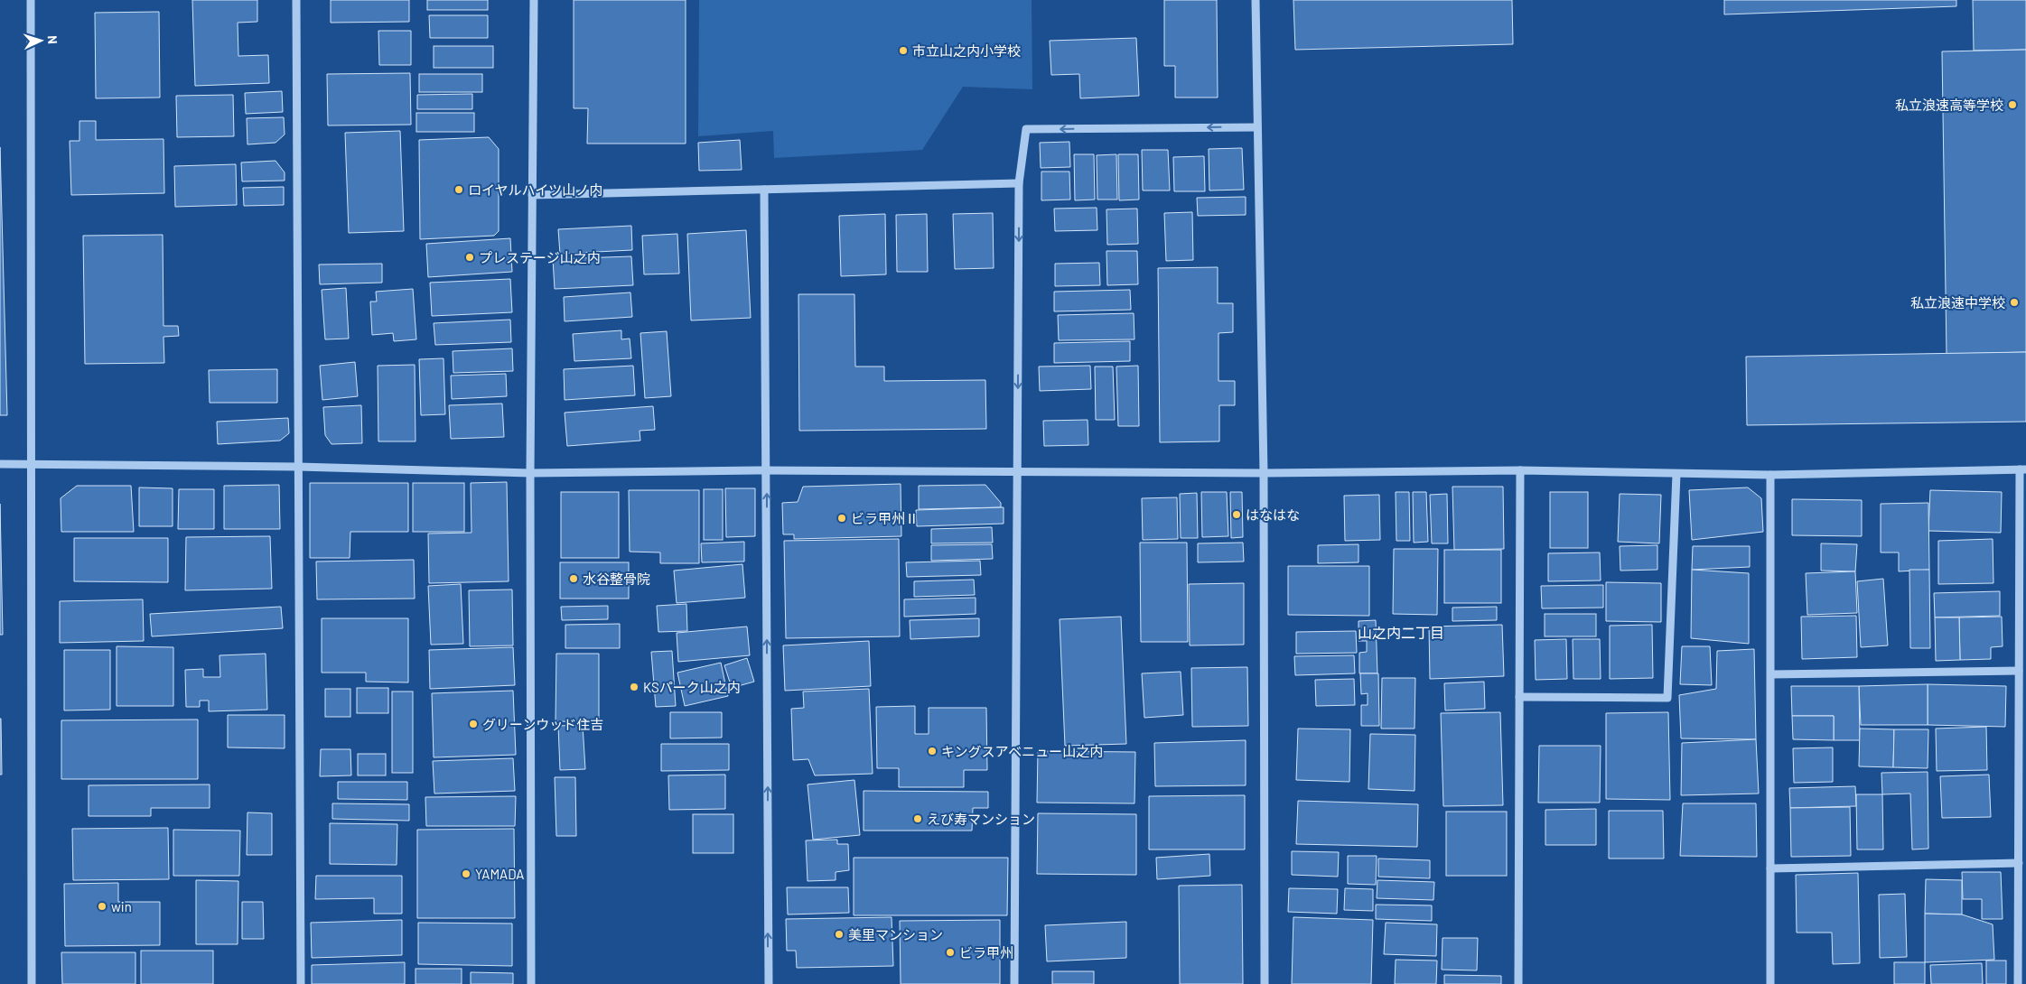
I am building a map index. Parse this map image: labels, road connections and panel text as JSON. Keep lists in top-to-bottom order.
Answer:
{
  "districts": ["山之内二丁目"],
  "places": [
    "市立山之内小学校",
    "私立浪速高等学校",
    "ロイヤルハイツ山ノ内",
    "プレステージ山之内",
    "私立浪速中学校",
    "はなはな",
    "ビラ甲州Ⅱ",
    "水谷整骨院",
    "KSパーク山之内",
    "グリーンウッド住吉",
    "キングスアベニュー山之内",
    "えび寿マンション",
    "YAMADA",
    "win",
    "美里マンション",
    "ビラ甲州"
  ],
  "north": "right"
}
